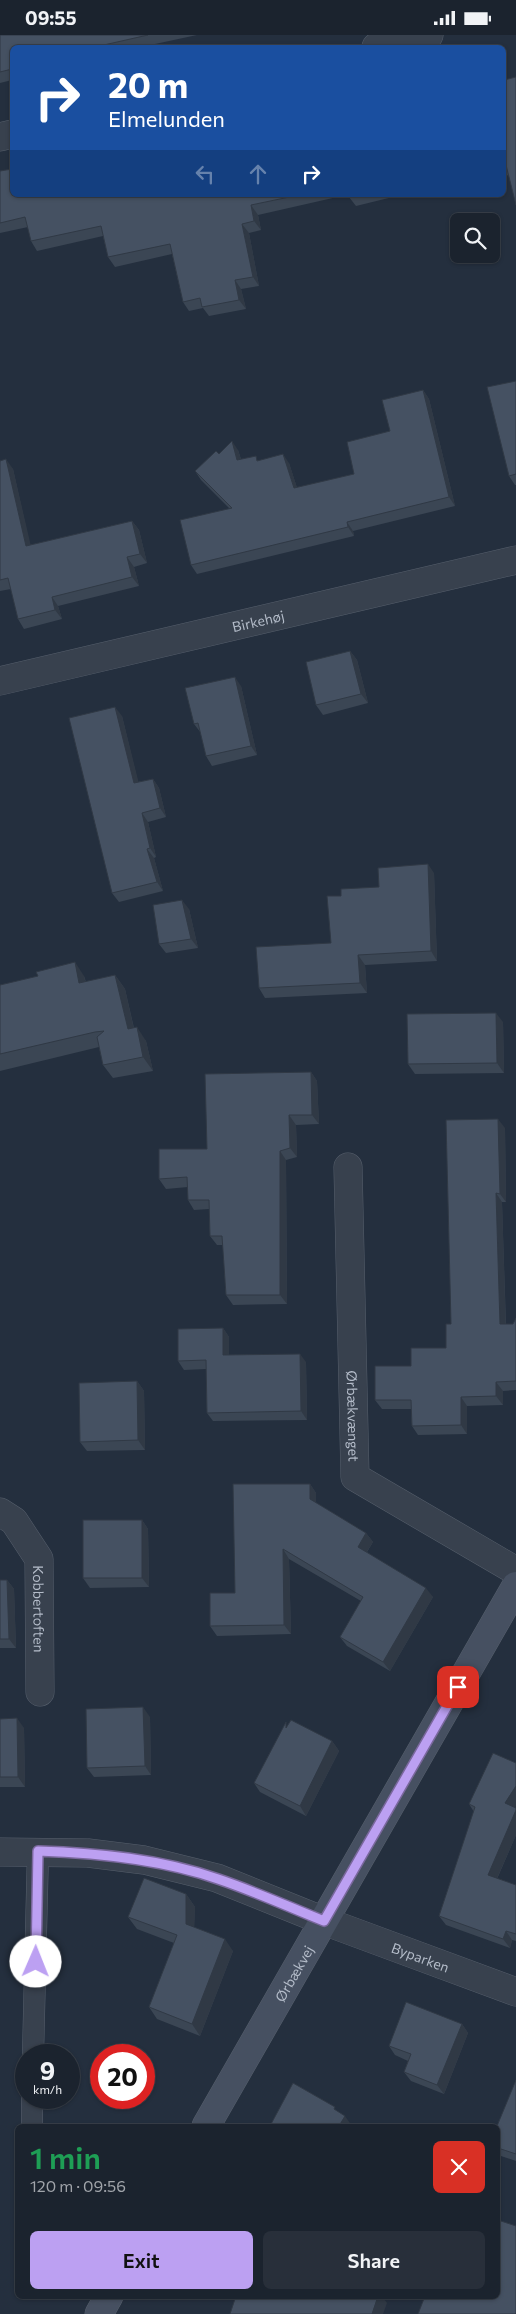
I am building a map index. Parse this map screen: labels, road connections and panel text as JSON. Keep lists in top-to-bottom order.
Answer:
{
  "streets": {
    "street": [
      "Birkehøj",
      "Ørbækvænget",
      "Kobbertoften",
      "Byparken",
      "Ørbækvej"
    ]
  },
  "crossings": [
    ["Byparken", "Ørbækvej"]
  ],
  "page": {
    "status": "09:55",
    "turn": ["20 m", "Elmelunden"],
    "speed": "9 km/h",
    "limit": "20",
    "heading": ["1 min", "120 m · 09:56"],
    "buttons": ["Exit", "Share"]
  }
}
